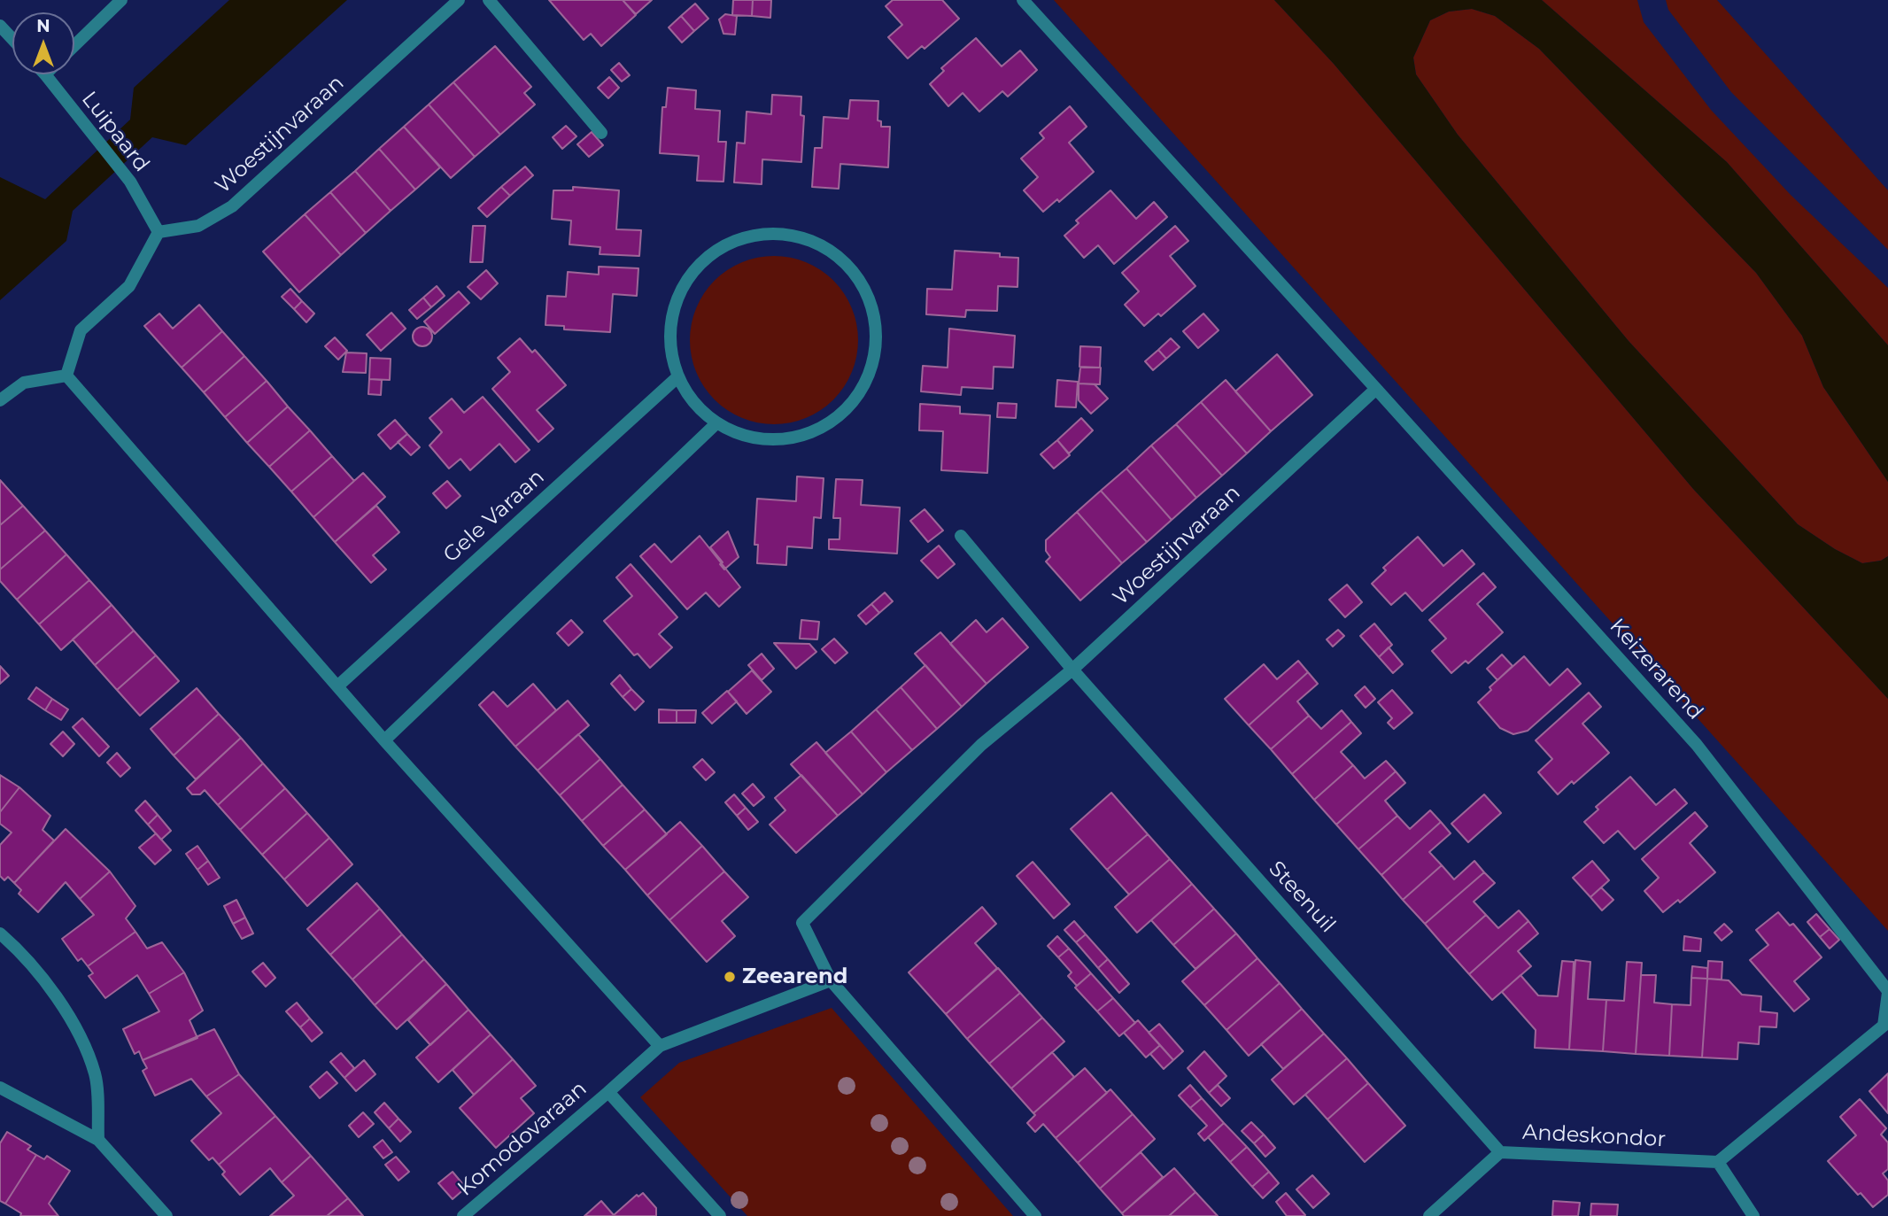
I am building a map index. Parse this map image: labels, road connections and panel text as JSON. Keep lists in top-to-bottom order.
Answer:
{
  "streets": {
    "street": [
      "Luipaard",
      "Woestijnvaraan",
      "Gele Varaan",
      "Keizerarend",
      "Steenuil",
      "Andeskondor",
      "Komodovaraan"
    ]
  },
  "crossings": [
    ["Luipaard", "Woestijnvaraan"],
    ["Woestijnvaraan", "Keizerarend"],
    ["Woestijnvaraan", "Steenuil"],
    ["Keizerarend", "Andeskondor"],
    ["Steenuil", "Andeskondor"]
  ],
  "places": ["Zeearend"],
  "north": "top"
}
